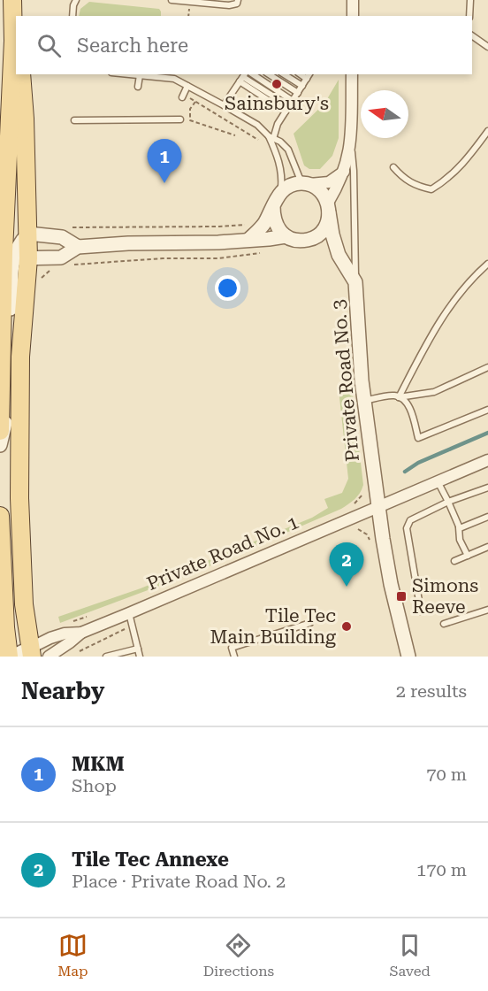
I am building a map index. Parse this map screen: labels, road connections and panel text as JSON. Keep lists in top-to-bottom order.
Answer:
{
  "streets": {
    "street": ["Private Road No. 3", "Private Road No. 1"]
  },
  "crossings": [
    ["Private Road No. 3", "Private Road No. 1"]
  ],
  "places": {
    "other": ["Sainsbury's", "Tile Tec Main Building"],
    "transit": ["Simons Reeve"]
  },
  "north": "left",
  "page": {
    "search": "Search here",
    "pins": ["1", "2"],
    "heading": ["Nearby", "2 results"],
    "list": [
      {
        "mark": "1",
        "name": "MKM",
        "note": "Shop",
        "value": "70 m"
      },
      {
        "mark": "2",
        "name": "Tile Tec Annexe",
        "note": "Place · Private Road No. 2",
        "value": "170 m"
      }
    ],
    "nav": ["Map", "Directions", "Saved"]
  }
}
